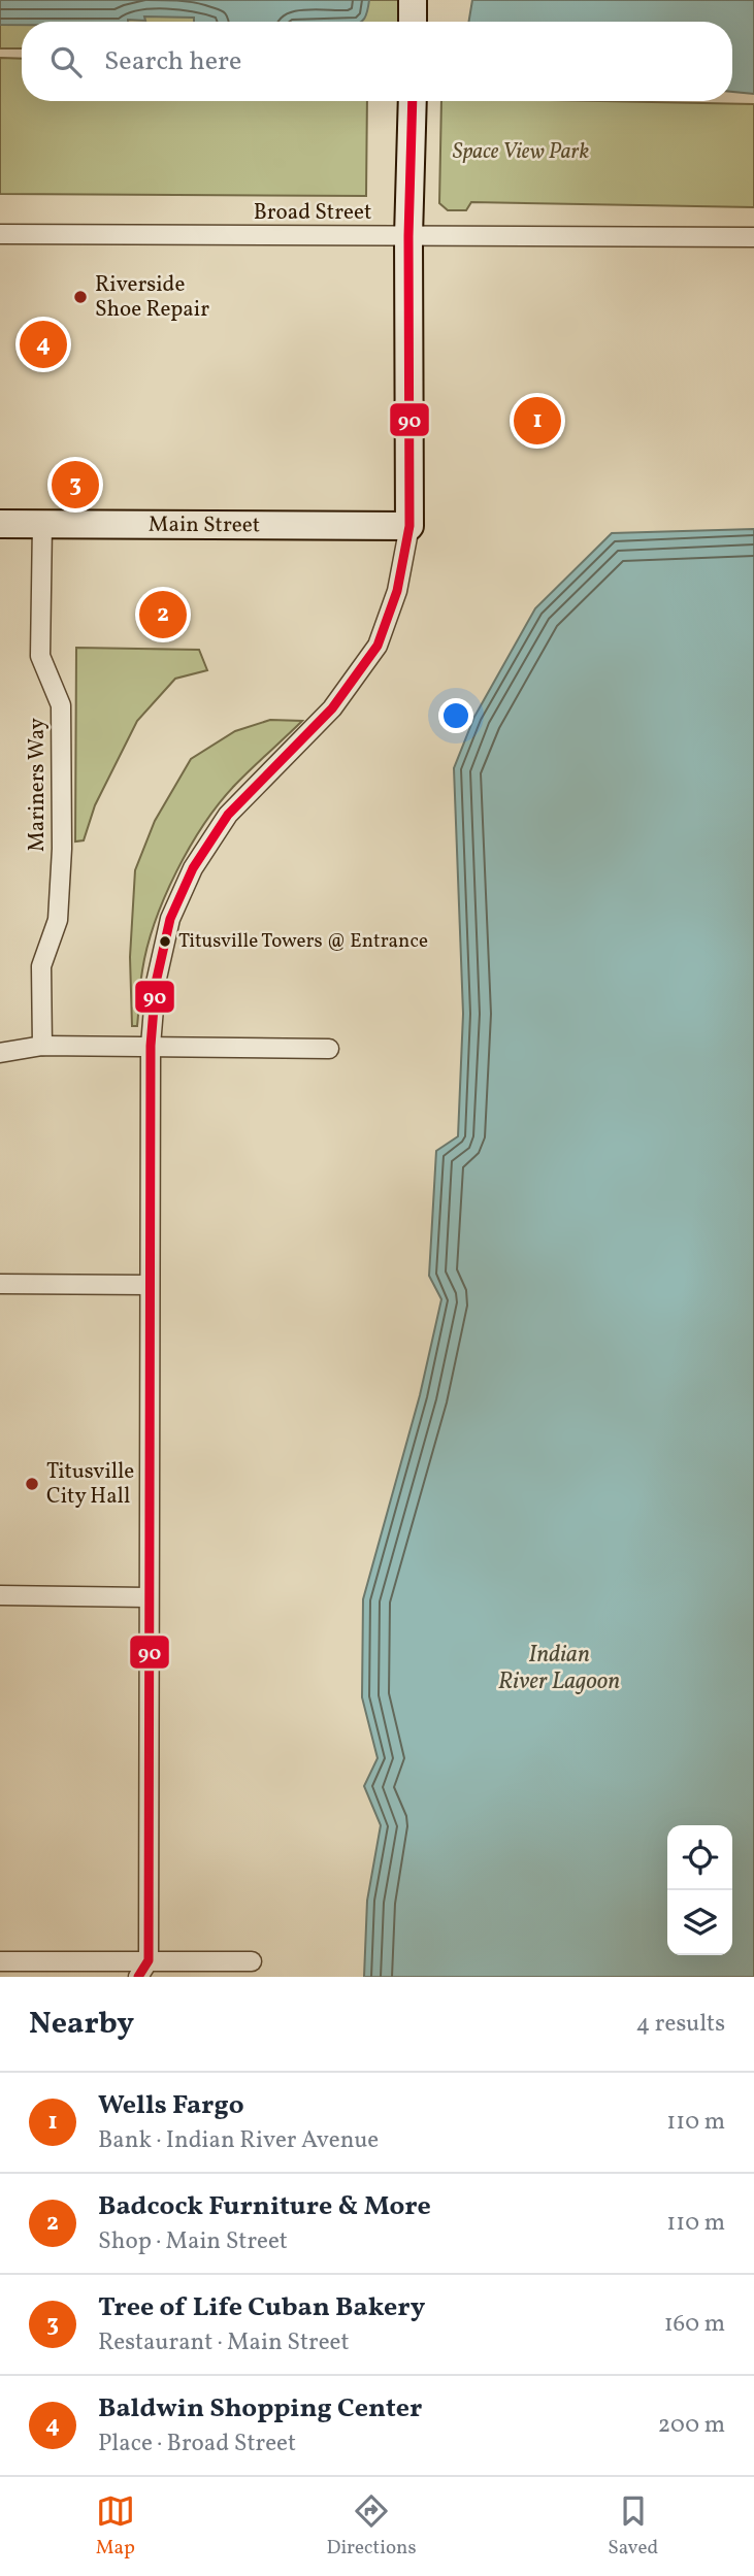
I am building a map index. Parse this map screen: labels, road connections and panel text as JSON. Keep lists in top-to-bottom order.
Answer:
{
  "streets": {
    "street": ["Broad Street", "Main Street", "Mariners Way"]
  },
  "crossings": [
    ["Main Street", "Mariners Way"]
  ],
  "water": ["Indian River Lagoon"],
  "parks": ["Space View Park"],
  "places": ["Riverside Shoe Repair", "Titusville Towers @ Entrance", "Titusville City Hall"],
  "lines": ["transit line 90"],
  "page": {
    "search": "Search here",
    "pins": [
      "4",
      "1",
      "3",
      "2"
    ],
    "heading": ["Nearby", "4 results"],
    "list": [
      {
        "mark": "1",
        "name": "Wells Fargo",
        "note": "Bank · Indian River Avenue",
        "value": "110 m"
      },
      {
        "mark": "2",
        "name": "Badcock Furniture & More",
        "note": "Shop · Main Street",
        "value": "110 m"
      },
      {
        "mark": "3",
        "name": "Tree of Life Cuban Bakery",
        "note": "Restaurant · Main Street",
        "value": "160 m"
      },
      {
        "mark": "4",
        "name": "Baldwin Shopping Center",
        "note": "Place · Broad Street",
        "value": "200 m"
      }
    ],
    "nav": ["Map", "Directions", "Saved"]
  }
}
